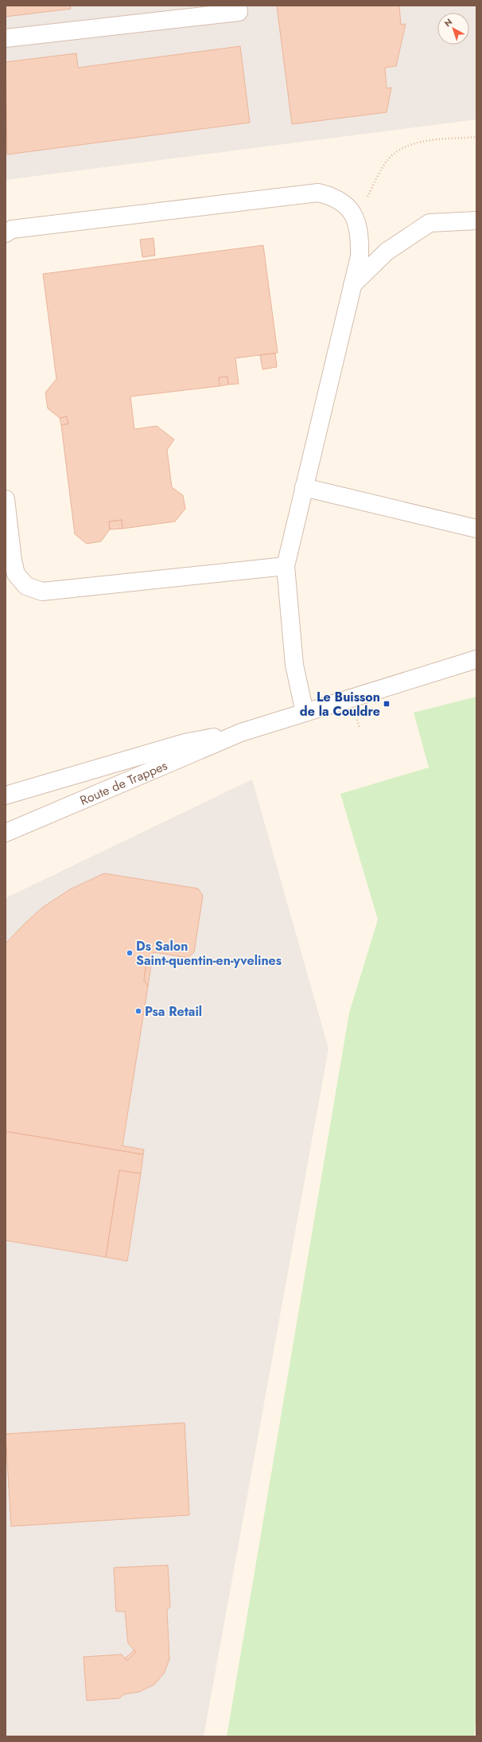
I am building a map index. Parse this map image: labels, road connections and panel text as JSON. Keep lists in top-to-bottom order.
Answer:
{
  "streets": {
    "street": ["Route de Trappes"]
  },
  "places": {
    "transit": ["Le Buisson de la Couldre"],
    "other": ["Ds Salon Saint-quentin-en-yvelines", "Psa Retail"]
  },
  "north": "top left"
}
